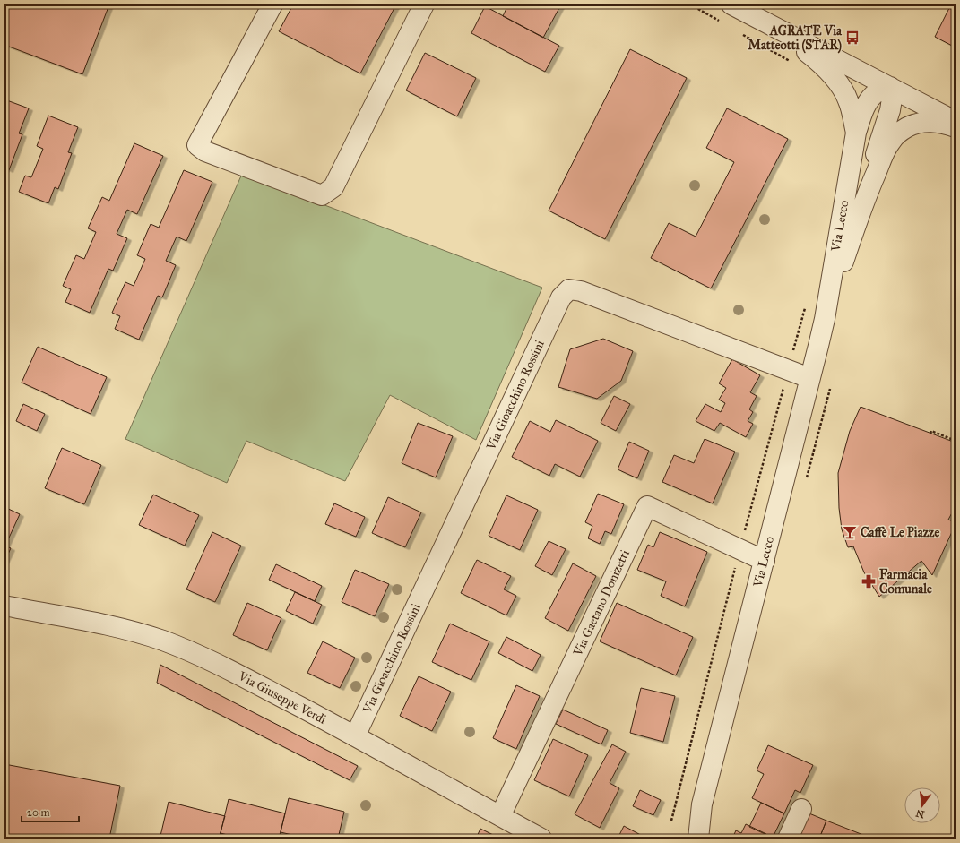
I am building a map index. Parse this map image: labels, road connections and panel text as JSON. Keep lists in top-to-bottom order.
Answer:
{
  "streets": {
    "street": [
      "Via Lecco",
      "Via Gioacchino Rossini",
      "Via Gaetano Donizetti",
      "Via Giuseppe Verdi"
    ]
  },
  "crossings": [
    ["Via Lecco", "Via Gioacchino Rossini"],
    ["Via Lecco", "Via Gaetano Donizetti"],
    ["Via Gioacchino Rossini", "Via Giuseppe Verdi"],
    ["Via Gaetano Donizetti", "Via Giuseppe Verdi"]
  ],
  "places": {
    "bus stop": ["AGRATE Via Matteotti (STAR)"],
    "bar": ["Caffè Le Piazze"],
    "pharmacy": ["Farmacia Comunale"]
  },
  "scale_bar": "20 m",
  "north": "bottom"
}
